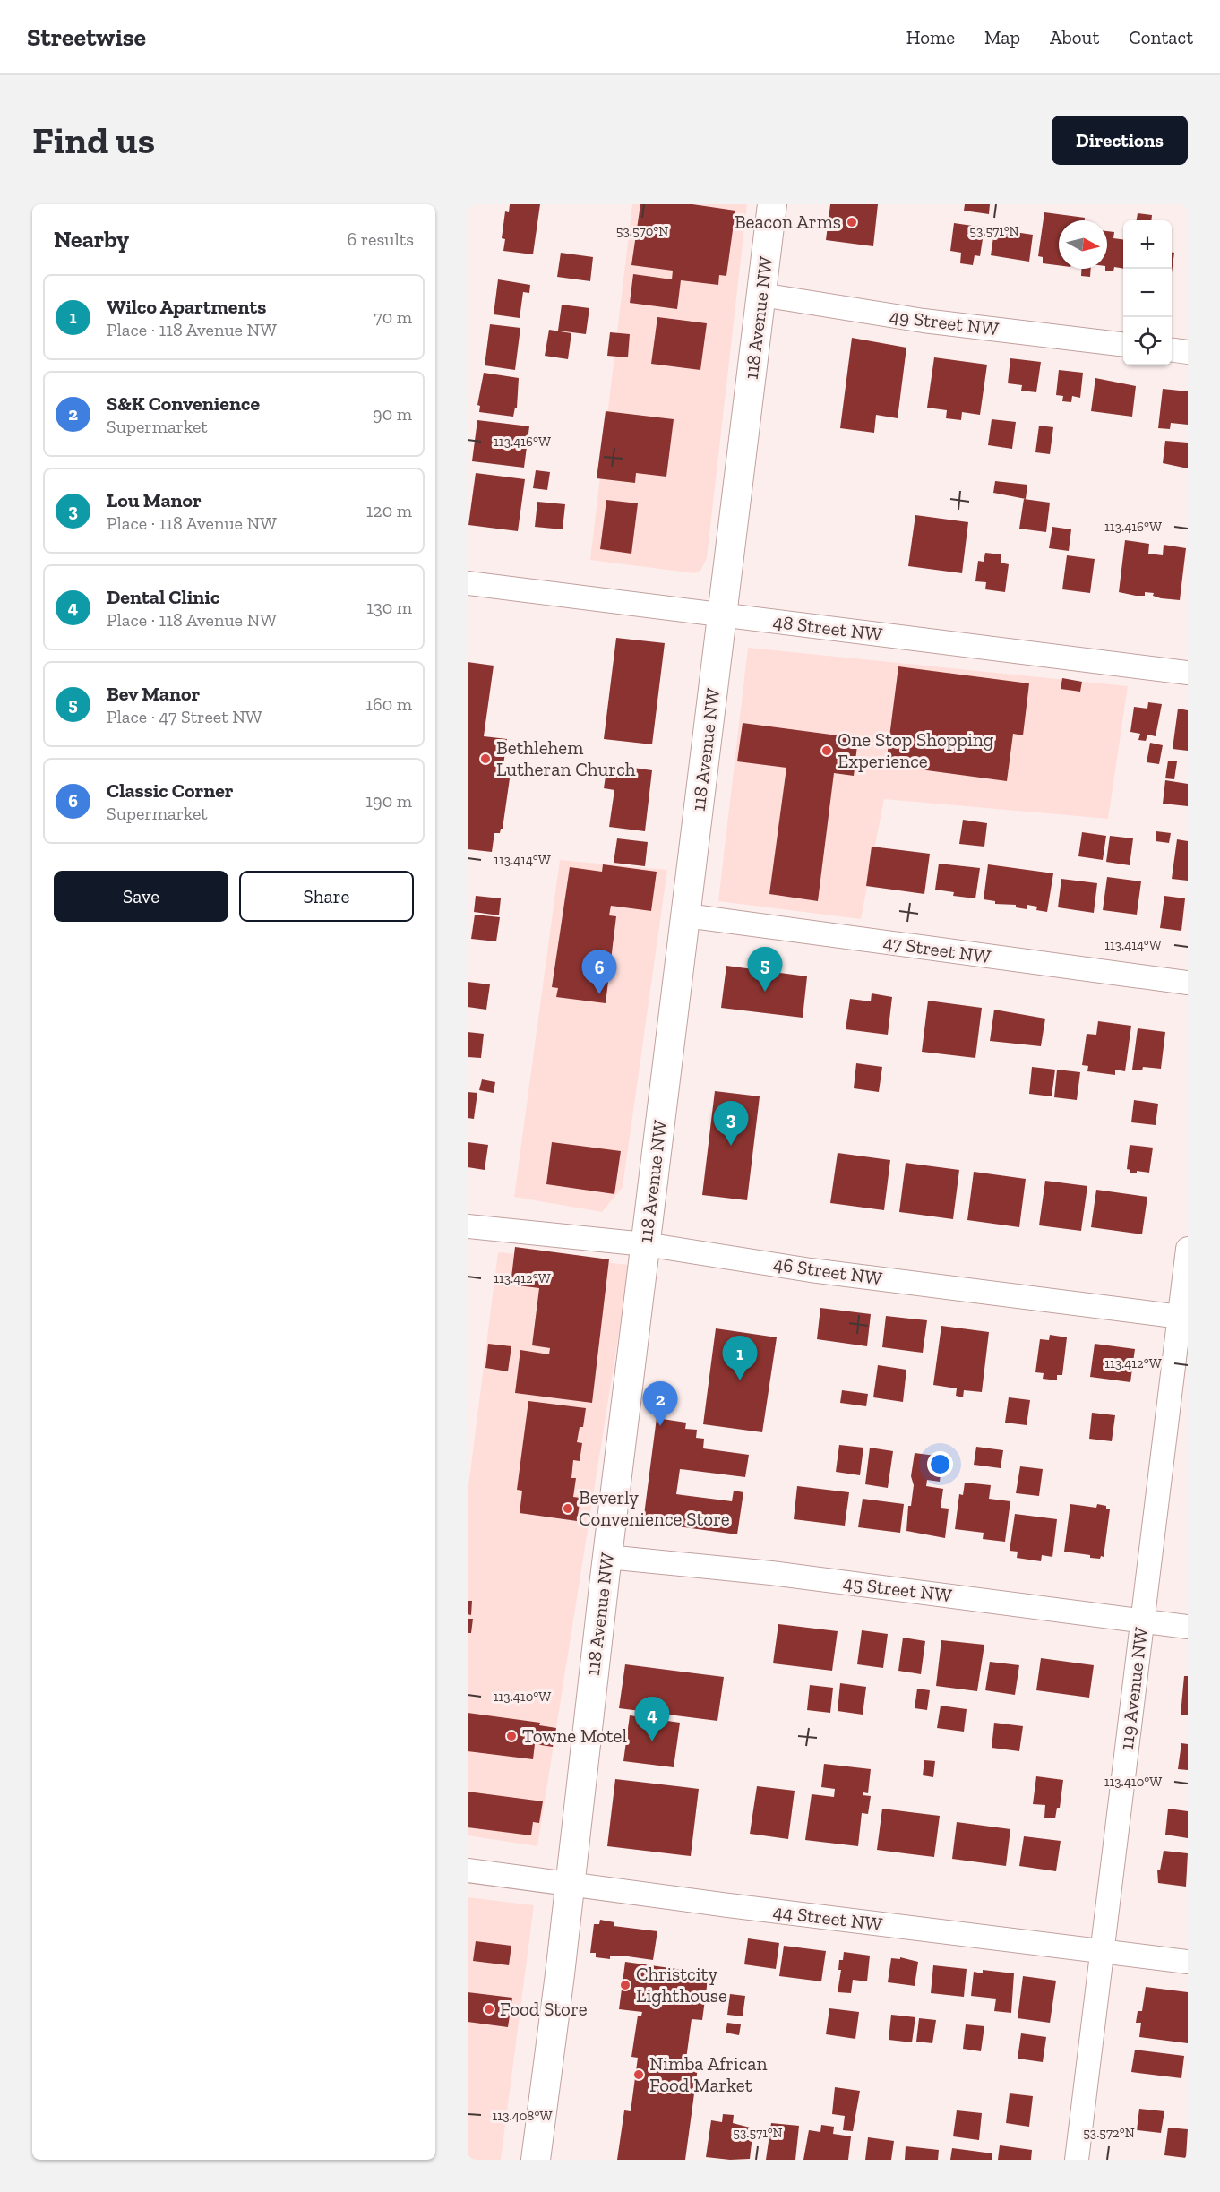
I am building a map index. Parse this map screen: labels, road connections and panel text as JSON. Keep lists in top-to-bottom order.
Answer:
{
  "streets": {
    "main road": ["118 Avenue NW"],
    "street": [
      "49 Street NW",
      "48 Street NW",
      "47 Street NW",
      "46 Street NW",
      "45 Street NW",
      "119 Avenue NW",
      "44 Street NW"
    ]
  },
  "crossings": [
    ["118 Avenue NW", "49 Street NW"],
    ["118 Avenue NW", "48 Street NW"],
    ["118 Avenue NW", "47 Street NW"],
    ["118 Avenue NW", "46 Street NW"],
    ["118 Avenue NW", "45 Street NW"],
    ["118 Avenue NW", "44 Street NW"],
    ["46 Street NW", "119 Avenue NW"],
    ["45 Street NW", "119 Avenue NW"],
    ["119 Avenue NW", "44 Street NW"]
  ],
  "places": [
    "Beacon Arms",
    "One Stop Shopping Experience",
    "Bethlehem Lutheran Church",
    "Beverly Convenience Store",
    "Towne Motel",
    "Christcity Lighthouse",
    "Food Store",
    "Nimba African Food Market"
  ],
  "north": "right",
  "page": {
    "header": "Streetwise",
    "nav": [
      "Home",
      "Map",
      "About",
      "Contact"
    ],
    "buttons": [
      "Directions",
      ["Save", "Share"]
    ],
    "title": "Find us",
    "heading": ["Nearby", "6 results"],
    "map_buttons": ["+", "−"],
    "list": [
      {
        "mark": "1",
        "name": "Wilco Apartments",
        "note": "Place · 118 Avenue NW",
        "value": "70 m"
      },
      {
        "mark": "2",
        "name": "S&K Convenience",
        "note": "Supermarket",
        "value": "90 m"
      },
      {
        "mark": "3",
        "name": "Lou Manor",
        "note": "Place · 118 Avenue NW",
        "value": "120 m"
      },
      {
        "mark": "4",
        "name": "Dental Clinic",
        "note": "Place · 118 Avenue NW",
        "value": "130 m"
      },
      {
        "mark": "5",
        "name": "Bev Manor",
        "note": "Place · 47 Street NW",
        "value": "160 m"
      },
      {
        "mark": "6",
        "name": "Classic Corner",
        "note": "Supermarket",
        "value": "190 m"
      }
    ],
    "pins": [
      "5",
      "6",
      "3",
      "1",
      "2",
      "4"
    ]
  },
  "coordinates": [
    "53.570°N",
    "53.571°N",
    "113.416°W",
    "113.414°W",
    "113.412°W",
    "113.410°W",
    "113.408°W",
    "53.572°N"
  ]
}
